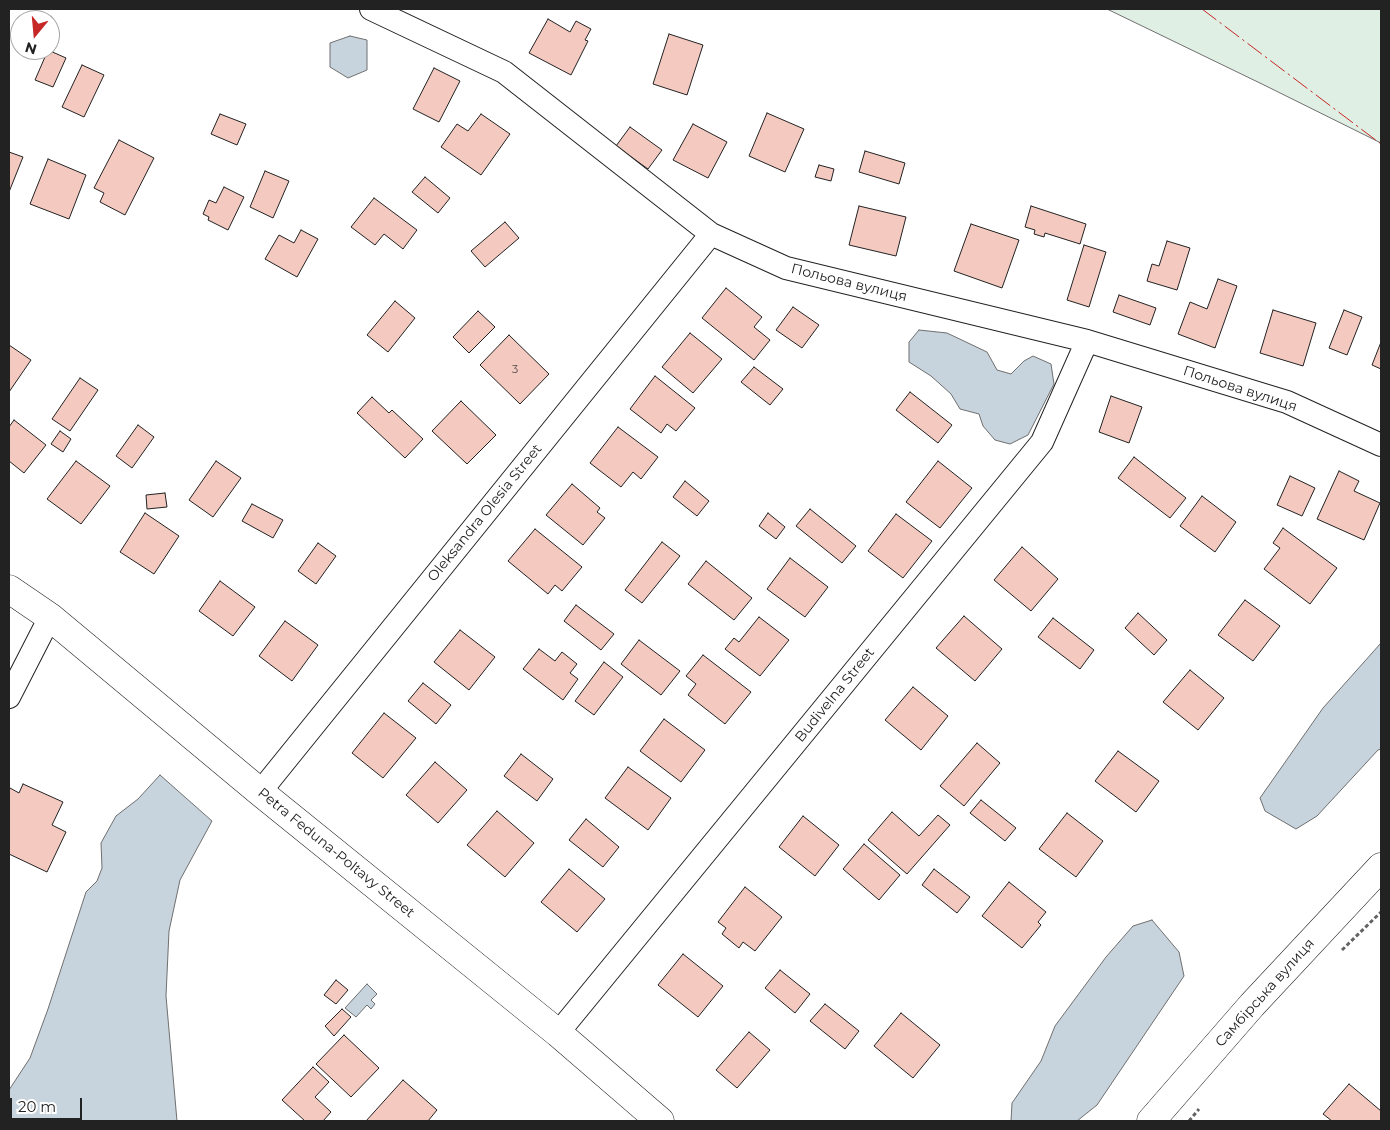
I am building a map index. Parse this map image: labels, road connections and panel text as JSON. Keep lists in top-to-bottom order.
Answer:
{
  "streets": {
    "street": [
      "Польова вулиця",
      "Oleksandra Olesia Street",
      "Budivelna Street",
      "Petra Feduna-Poltavy Street",
      "Самбірська вулиця"
    ]
  },
  "crossings": [
    ["Польова вулиця", "Oleksandra Olesia Street"],
    ["Польова вулиця", "Budivelna Street"],
    ["Oleksandra Olesia Street", "Petra Feduna-Poltavy Street"],
    ["Budivelna Street", "Petra Feduna-Poltavy Street"]
  ],
  "house_numbers": ["3"],
  "scale_bar": "20 m",
  "north": "bottom"
}
